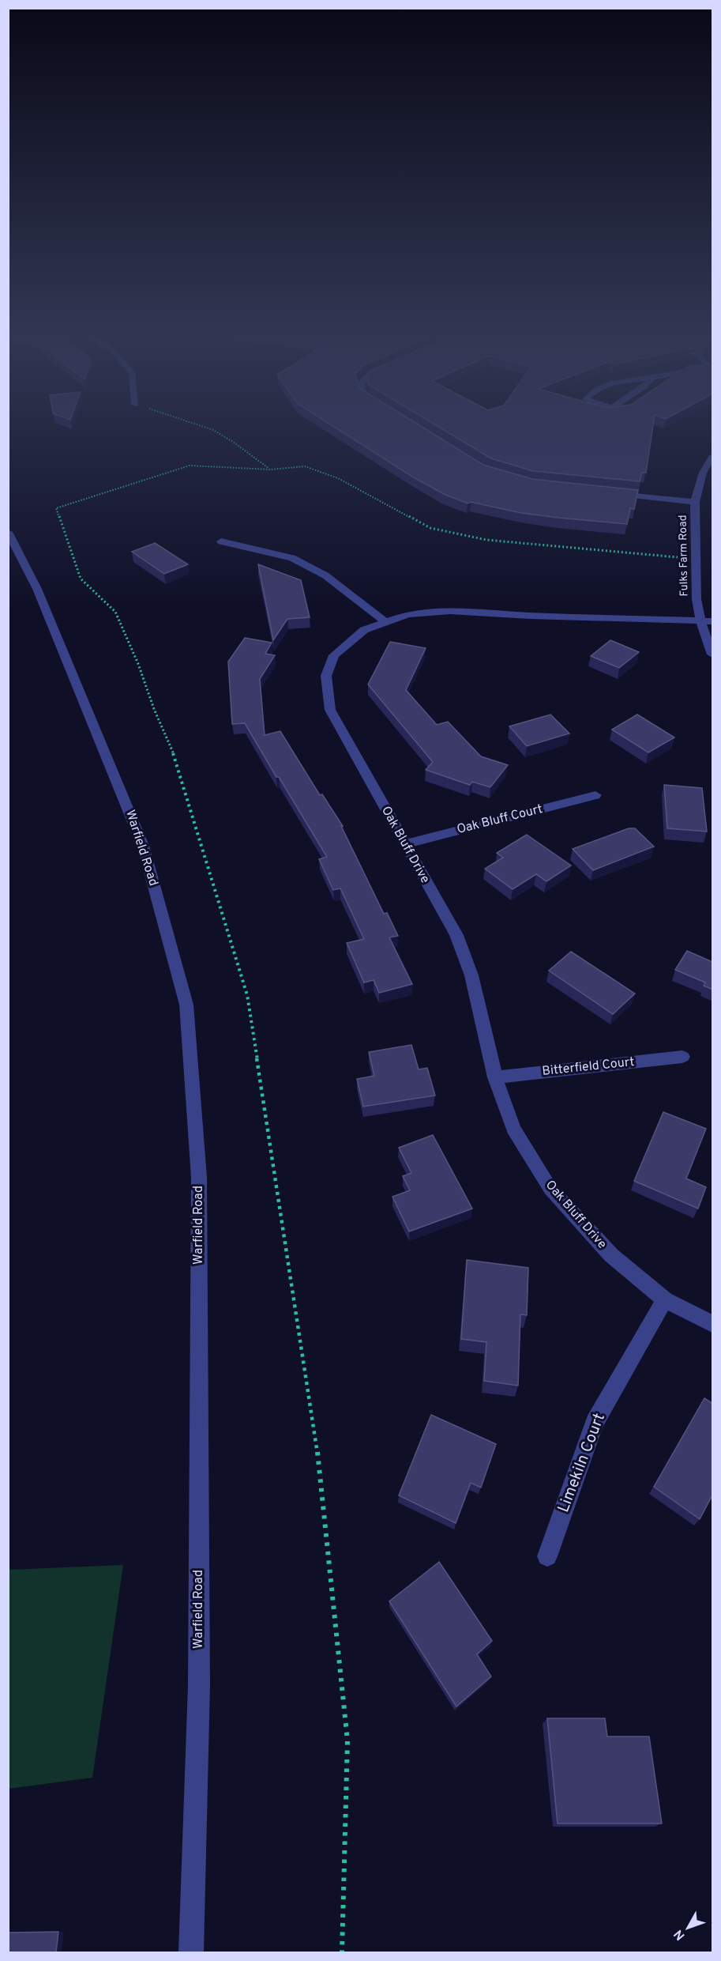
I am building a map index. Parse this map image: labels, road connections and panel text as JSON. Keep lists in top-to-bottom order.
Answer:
{
  "streets": {
    "street": [
      "Fulks Farm Road",
      "Oak Bluff Court",
      "Oak Bluff Drive",
      "Warfield Road",
      "Bitterfield Court",
      "Limekiln Court"
    ]
  },
  "crossings": [
    ["Fulks Farm Road", "Oak Bluff Drive"],
    ["Oak Bluff Court", "Oak Bluff Drive"],
    ["Oak Bluff Drive", "Bitterfield Court"],
    ["Oak Bluff Drive", "Limekiln Court"]
  ],
  "north": "bottom left"
}
